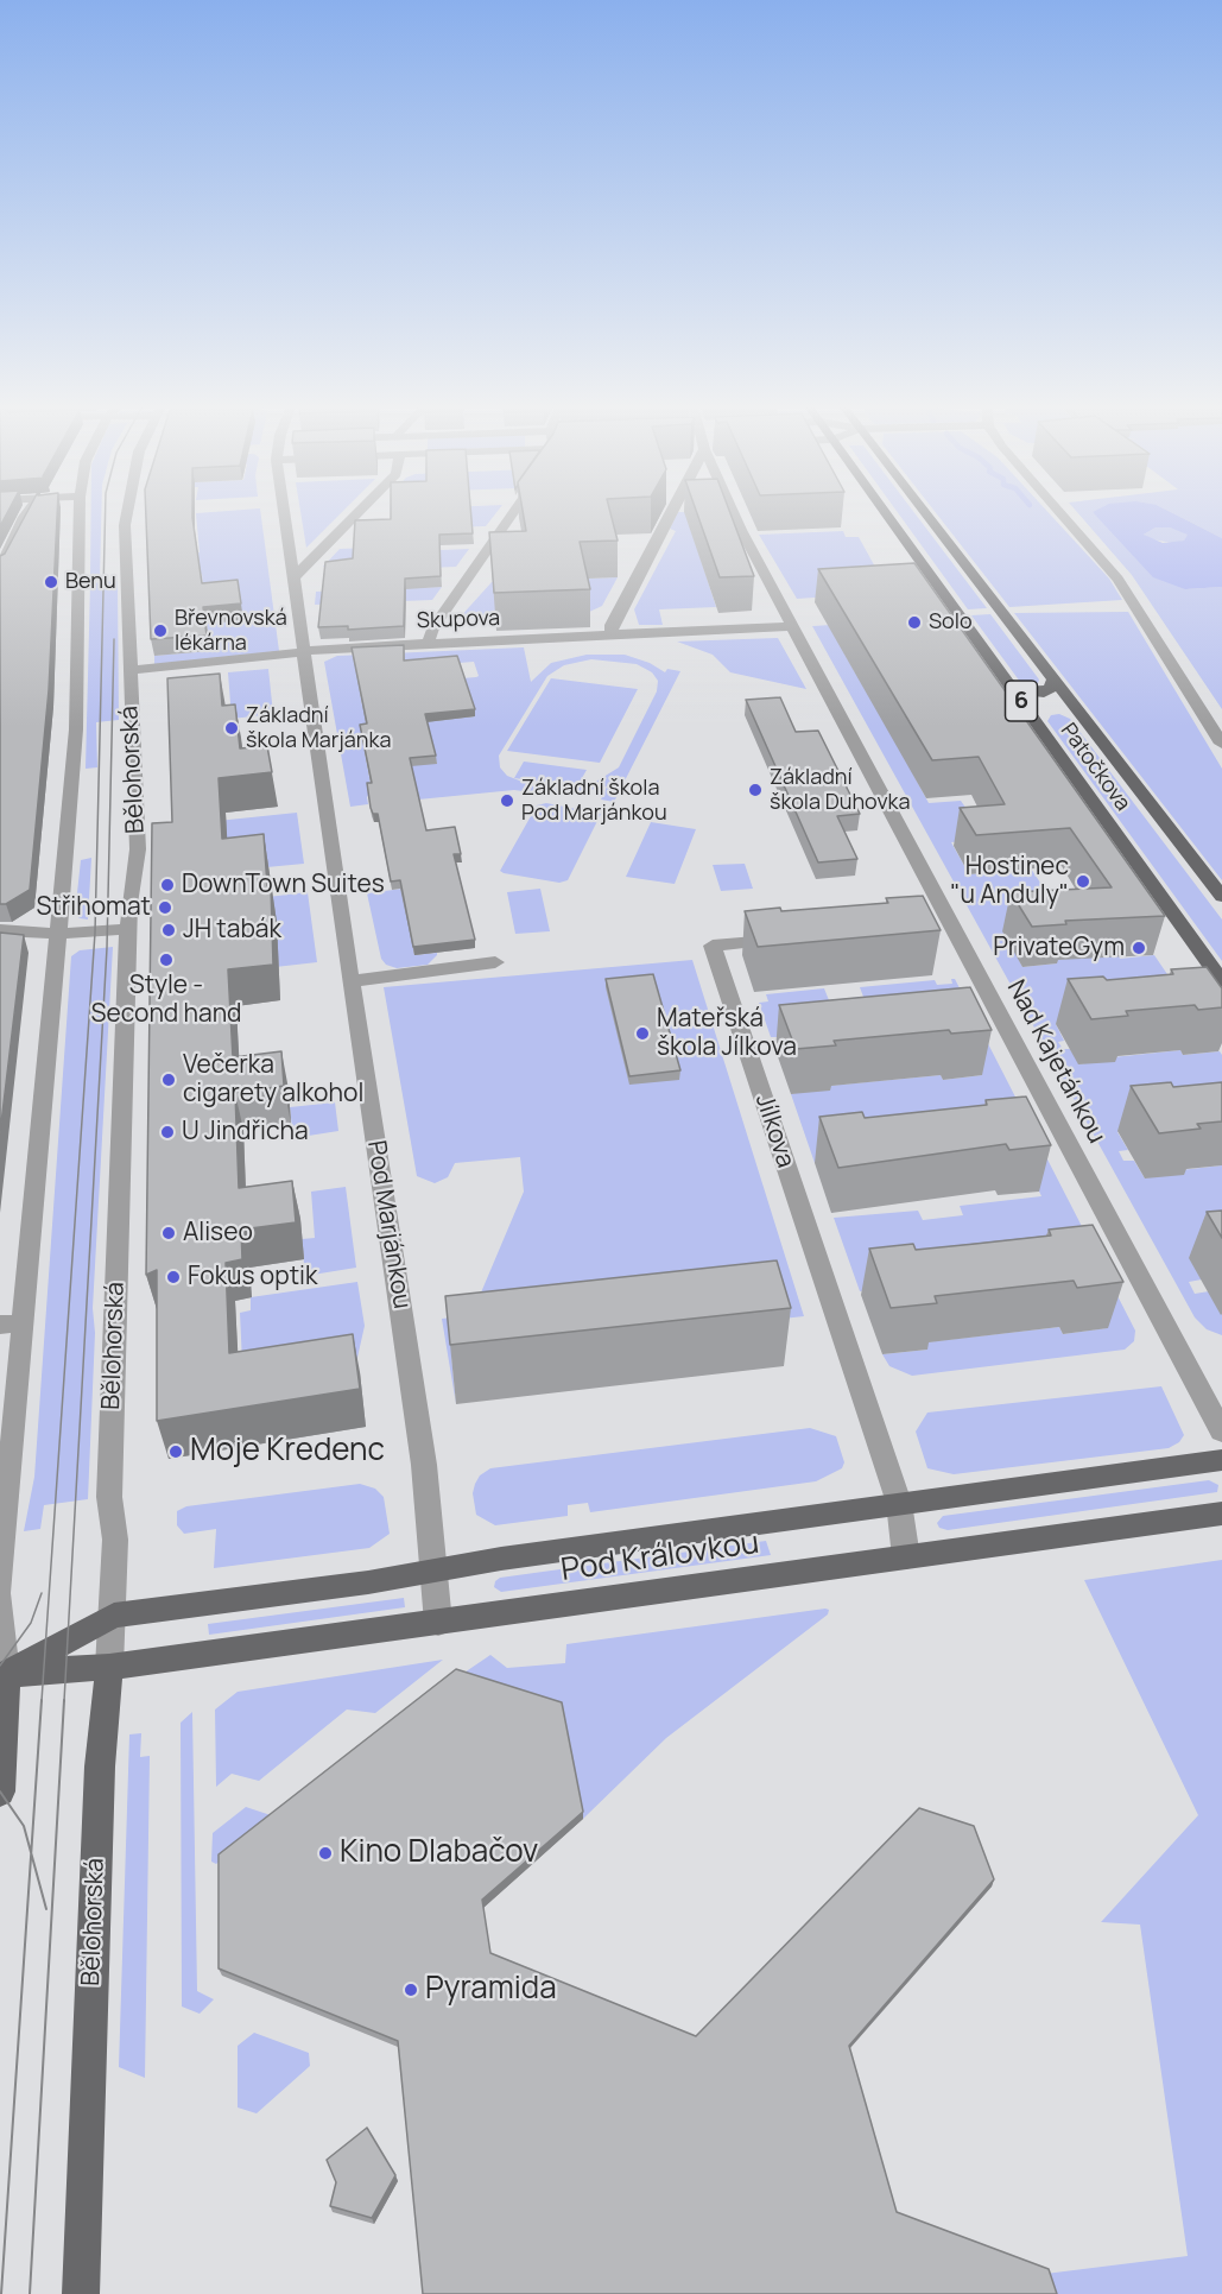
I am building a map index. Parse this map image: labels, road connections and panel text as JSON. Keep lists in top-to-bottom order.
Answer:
{
  "streets": {
    "main road": [
      "6",
      "Patočkova",
      "Bělohorská",
      "Pod Královkou"
    ],
    "street": [
      "Skupova",
      "Nad Kajetánkou",
      "Jílkova",
      "Pod Marjánkou"
    ]
  },
  "crossings": [
    ["Skupova", "Bělohorská"],
    ["Skupova", "Nad Kajetánkou"],
    ["Skupova", "Pod Marjánkou"],
    ["Bělohorská", "Pod Královkou"],
    ["Jílkova", "Pod Královkou"],
    ["Pod Marjánkou", "Pod Královkou"]
  ],
  "places": [
    "Benu",
    "Solo",
    "Břevnovská lékárna",
    "Základní škola Marjánka",
    "Základní škola Duhovka",
    "Základní škola Pod Marjánkou",
    "Hostinec \"u Anduly\"",
    "DownTown Suites",
    "Střihomat",
    "JH tabák",
    "PrivateGym",
    "Style - Second hand",
    "Mateřská škola Jílkova",
    "Večerka cigarety alkohol",
    "U Jindřicha",
    "Aliseo",
    "Fokus optik",
    "Moje Kredenc",
    "Kino Dlabačov",
    "Pyramida"
  ]
}
